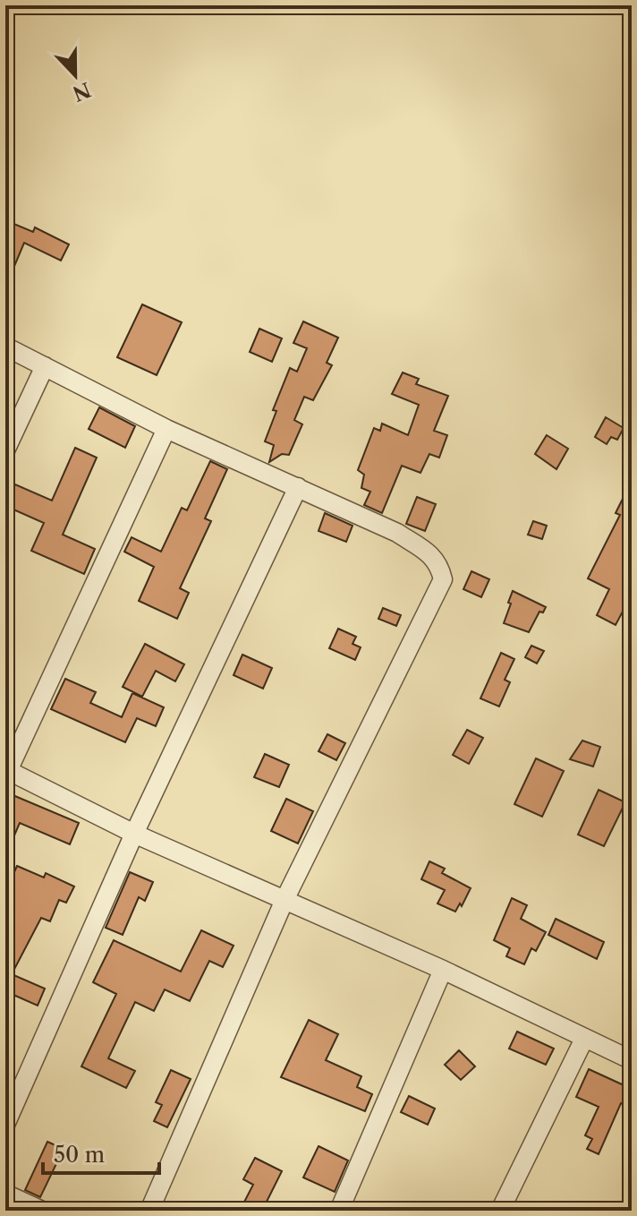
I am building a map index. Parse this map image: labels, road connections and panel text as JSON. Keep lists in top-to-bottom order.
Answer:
{
  "scale_bar": "50 m",
  "north": "bottom"
}
